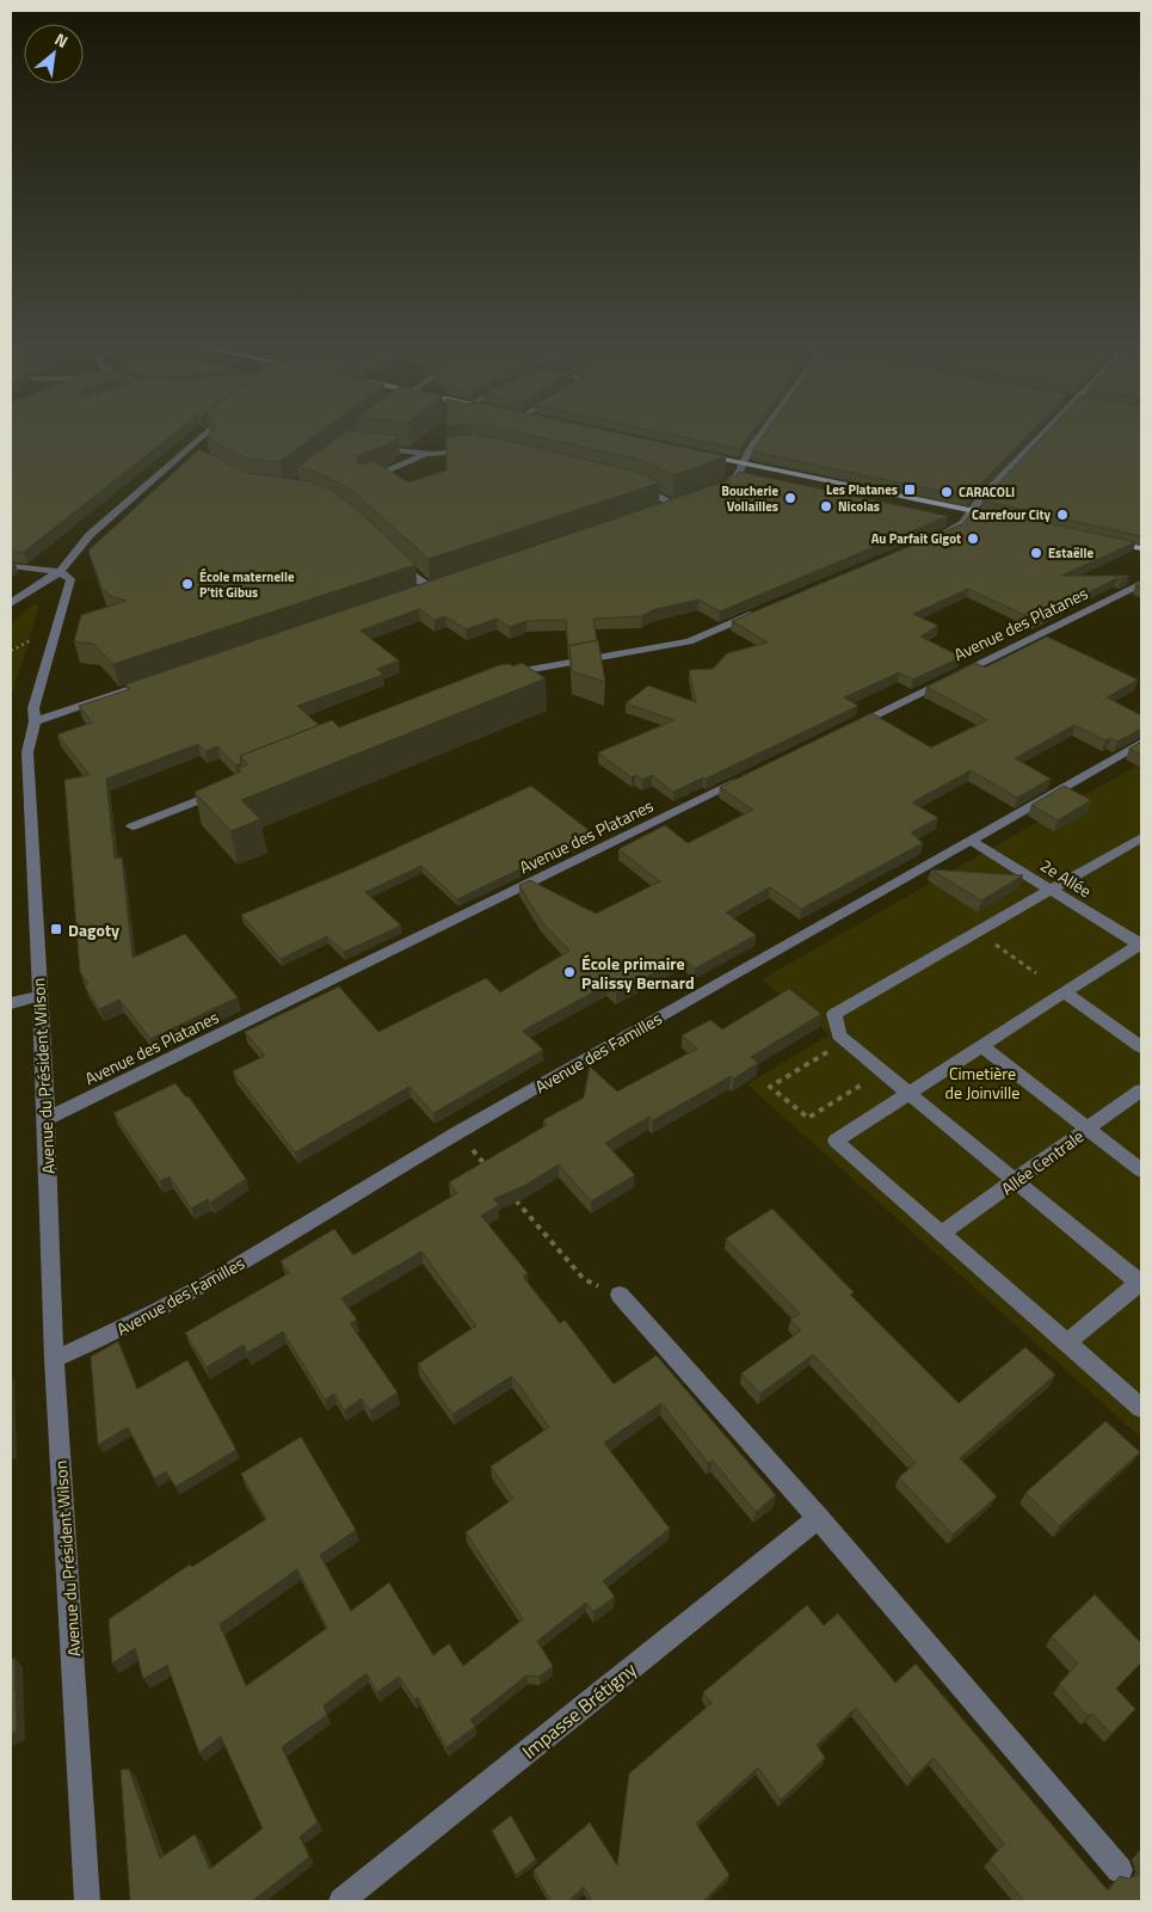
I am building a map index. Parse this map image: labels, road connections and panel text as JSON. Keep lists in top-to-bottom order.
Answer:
{
  "streets": {
    "street": [
      "Avenue des Platanes",
      "2e Allée",
      "Avenue des Familles",
      "Avenue du Président Wilson",
      "Allée Centrale",
      "Impasse Brétigny"
    ]
  },
  "crossings": [
    ["Avenue des Platanes", "Avenue du Président Wilson"],
    ["2e Allée", "Avenue des Familles"],
    ["Avenue des Familles", "Avenue du Président Wilson"]
  ],
  "parks": ["Cimetière de Joinville"],
  "places": {
    "transit": ["Les Platanes", "Dagoty"],
    "other": [
      "CARACOLI",
      "Boucherie Vollailles",
      "Nicolas",
      "Carrefour City",
      "Au Parfait Gigot",
      "Estaëlle",
      "École maternelle P'tit Gibus",
      "École primaire Palissy Bernard"
    ]
  },
  "north": "top right"
}
